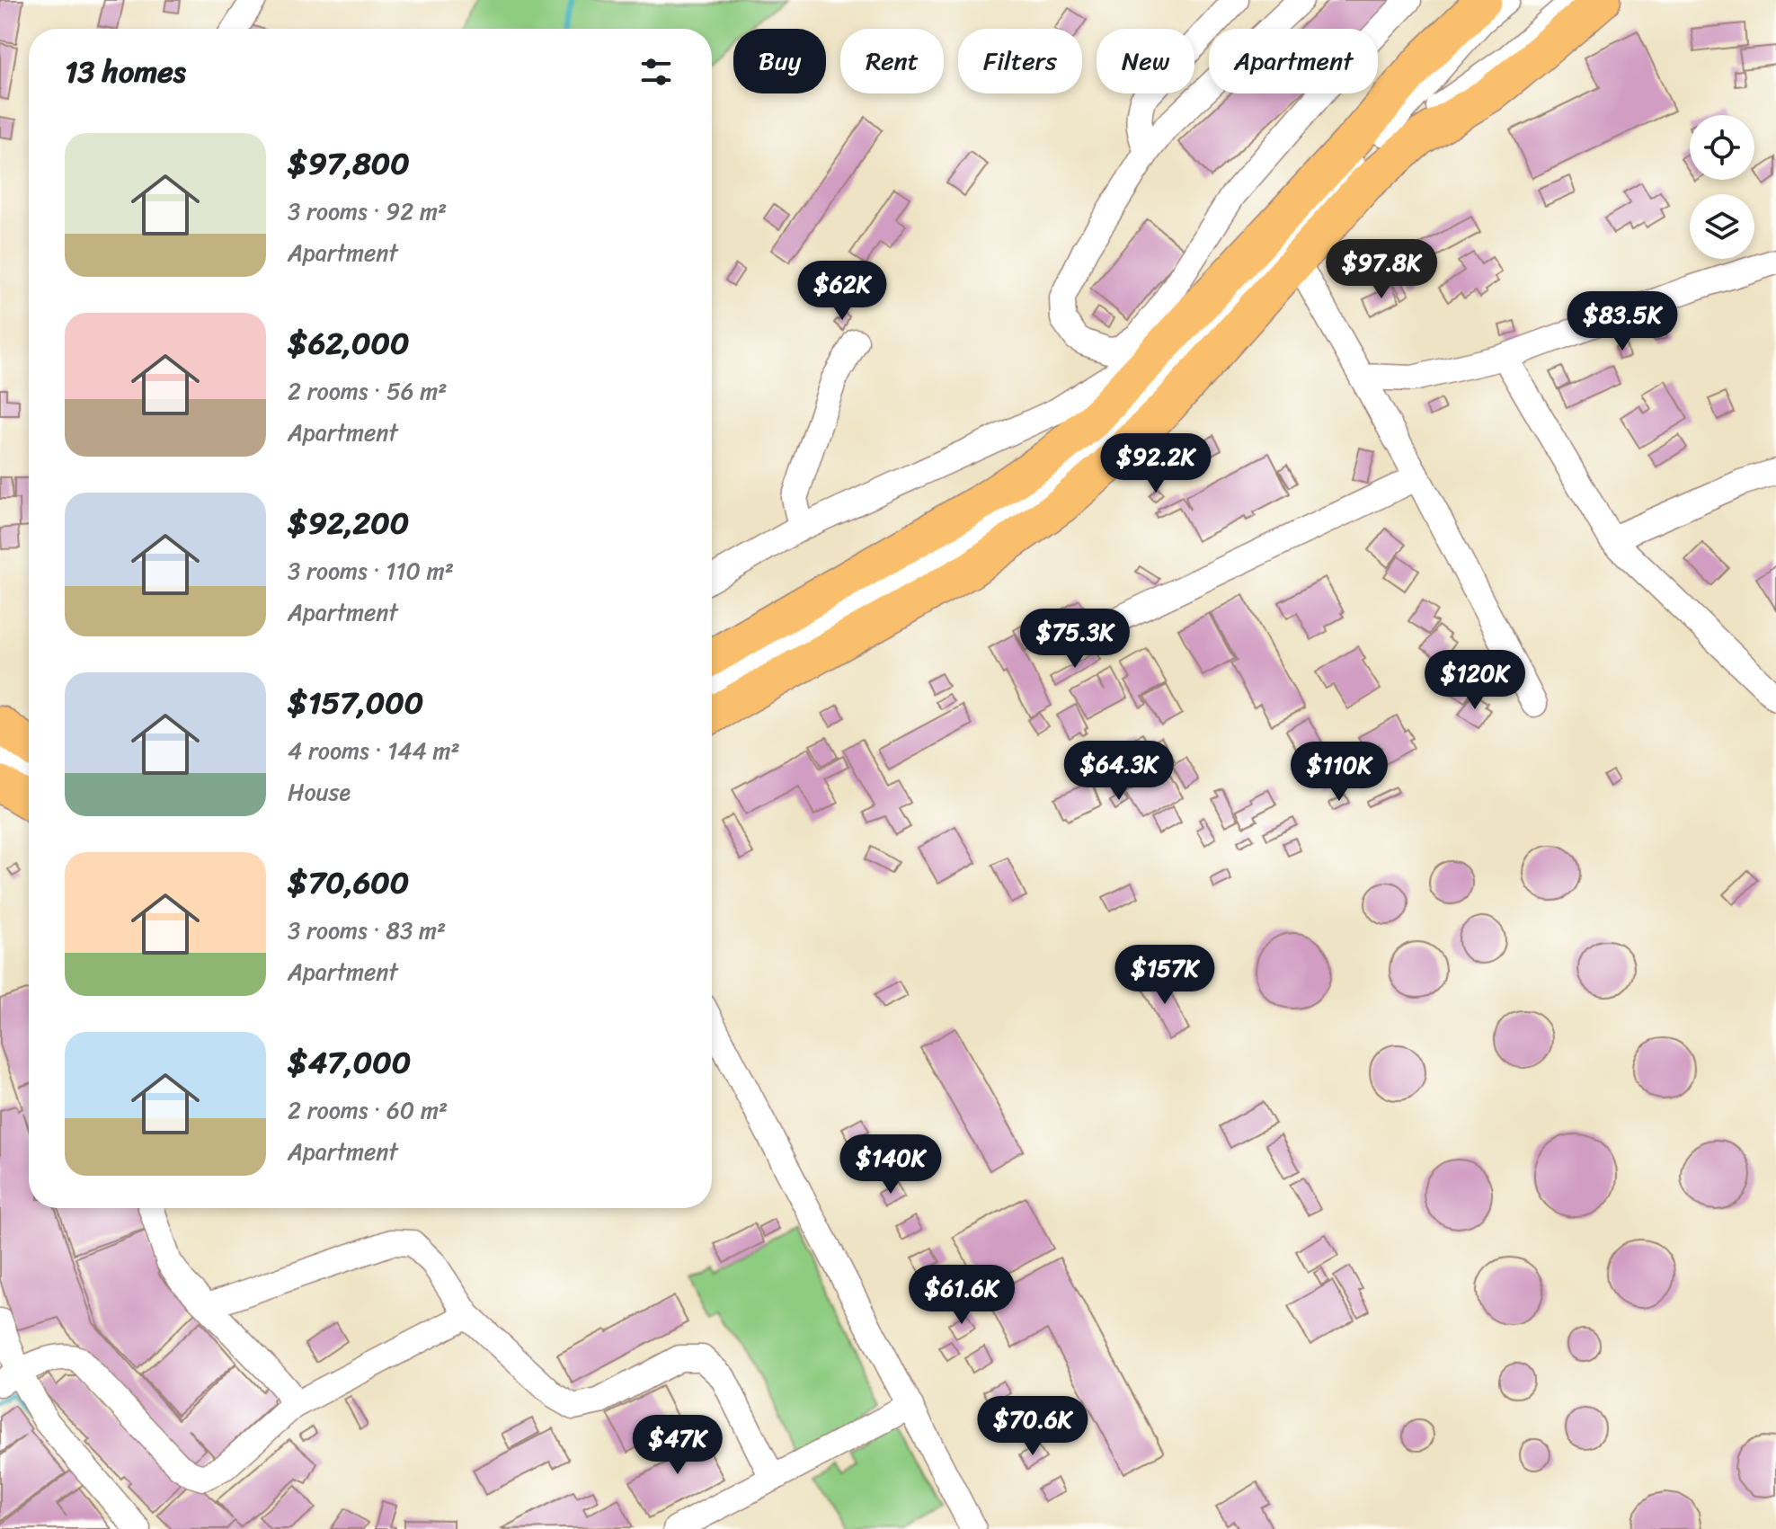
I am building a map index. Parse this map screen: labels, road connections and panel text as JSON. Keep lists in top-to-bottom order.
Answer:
{
  "page": {
    "chip": [
      "Buy",
      "Rent",
      "Filters",
      "New",
      "Apartment"
    ],
    "heading": "13 homes",
    "list": [
      {
        "name": "$97,800",
        "note": "3 rooms · 92 m² · Apartment"
      },
      {
        "name": "$62,000",
        "note": "2 rooms · 56 m² · Apartment"
      },
      {
        "name": "$92,200",
        "note": "3 rooms · 110 m² · Apartment"
      },
      {
        "name": "$157,000",
        "note": "4 rooms · 144 m² · House"
      },
      {
        "name": "$70,600",
        "note": "3 rooms · 83 m² · Apartment"
      },
      {
        "name": "$47,000",
        "note": "2 rooms · 60 m² · Apartment"
      }
    ],
    "price": [
      "$97.8K",
      "$62K",
      "$83.5K",
      "$92.2K",
      "$75.3K",
      "$120K",
      "$64.3K",
      "$110K",
      "$157K",
      "$140K",
      "$61.6K",
      "$70.6K",
      "$47K"
    ]
  }
}
